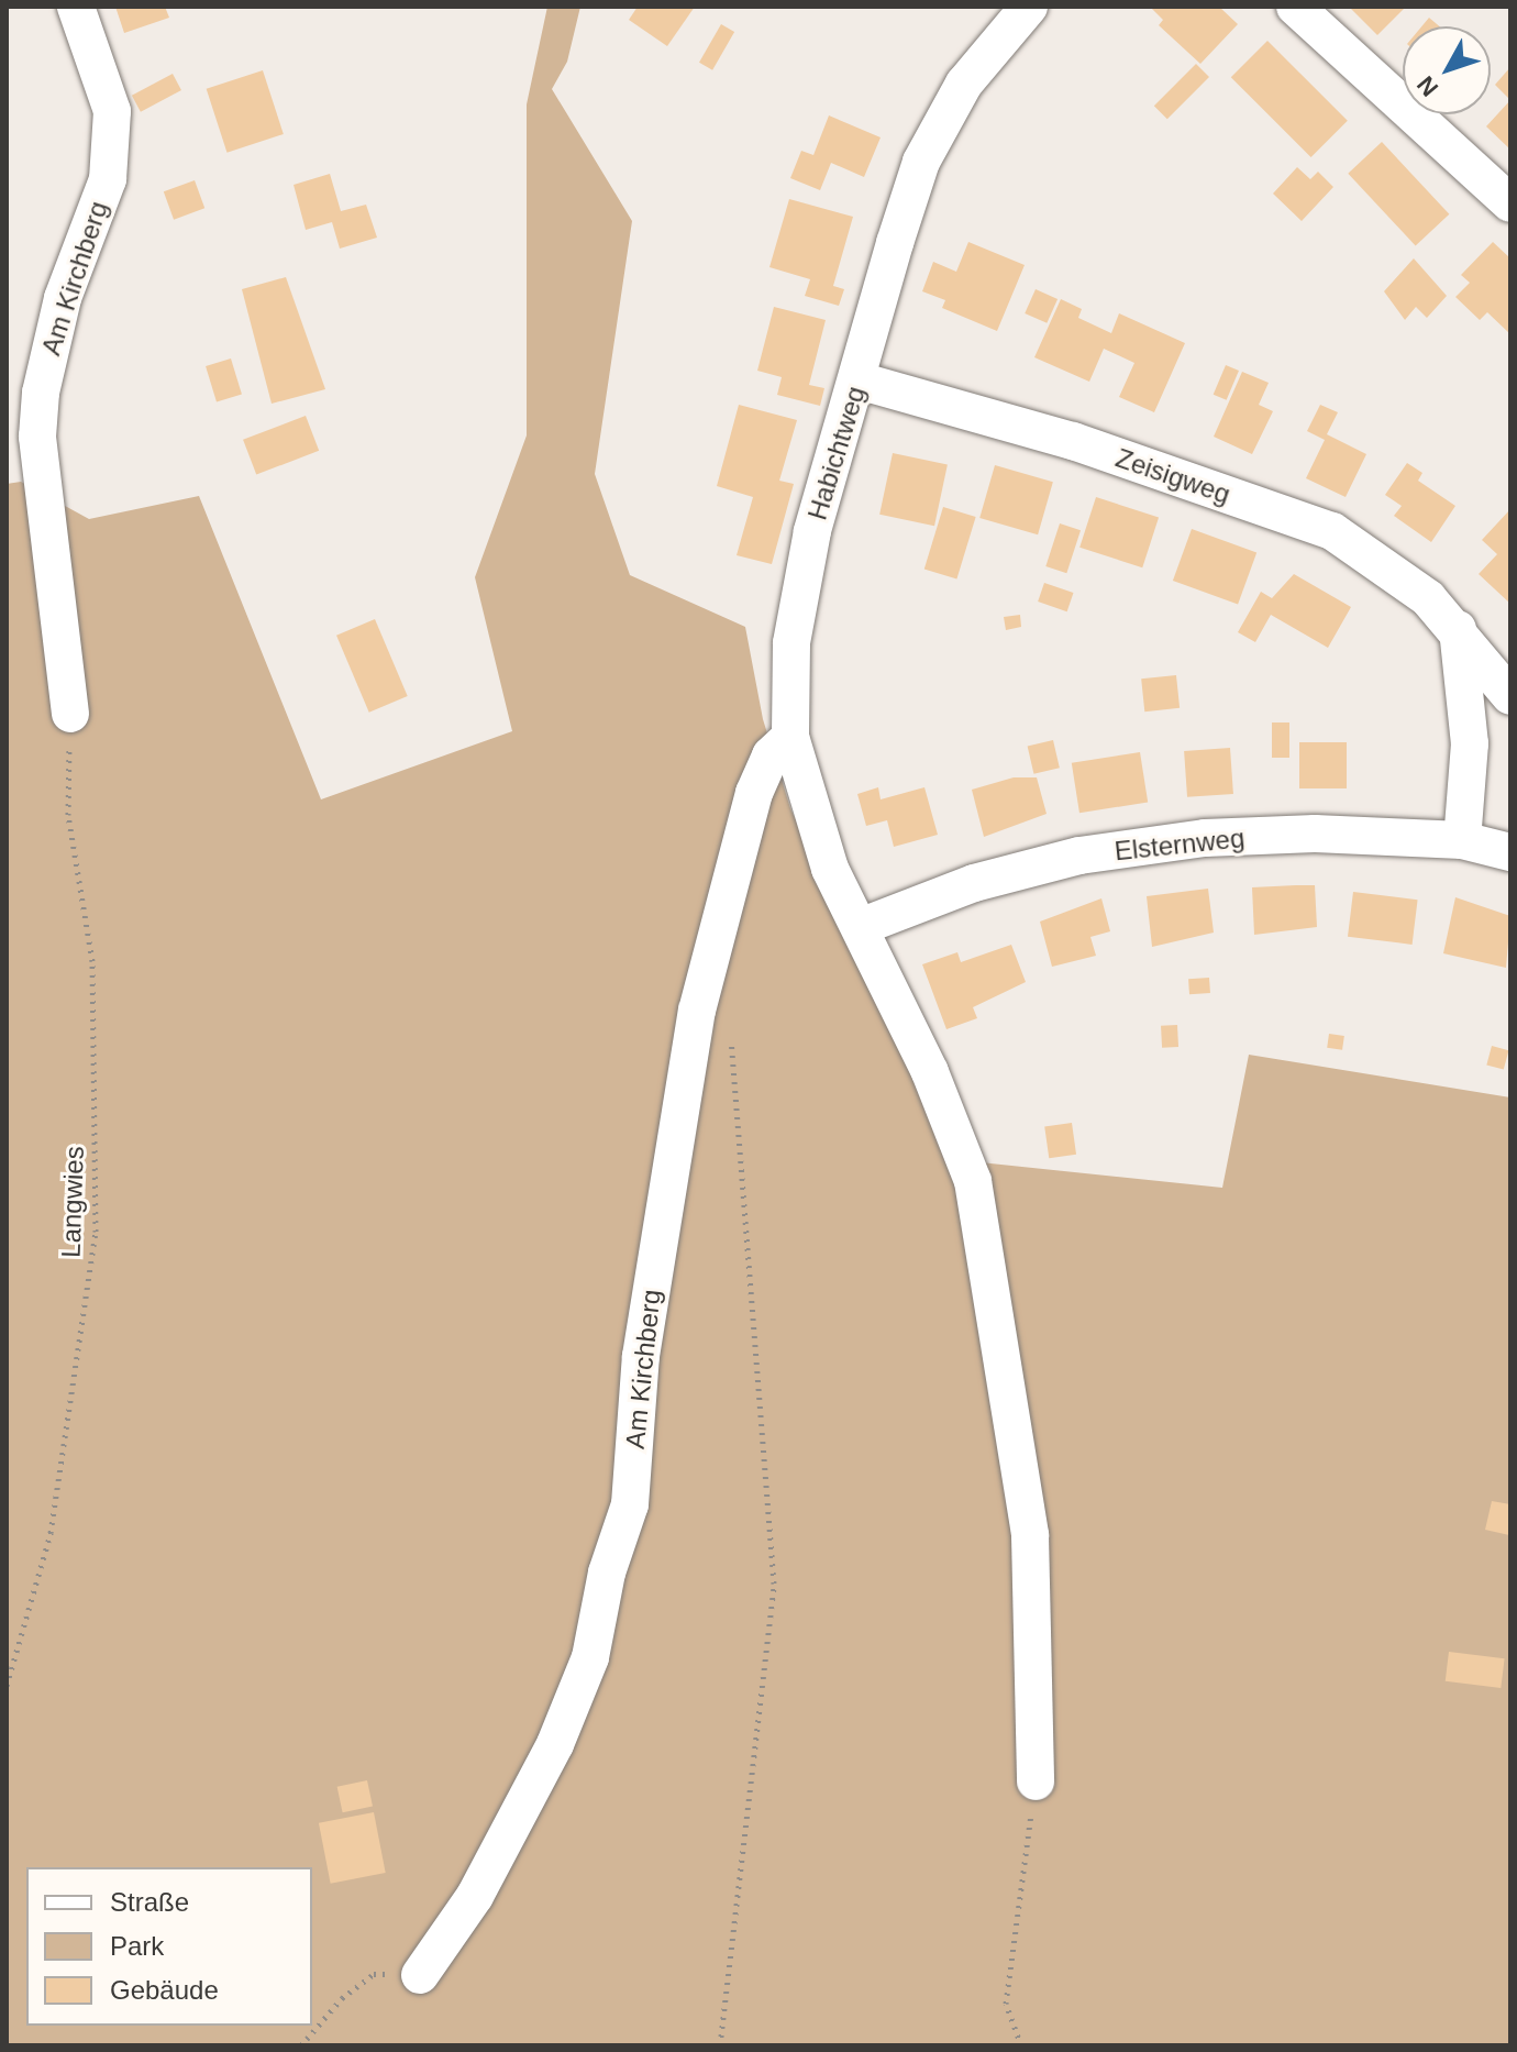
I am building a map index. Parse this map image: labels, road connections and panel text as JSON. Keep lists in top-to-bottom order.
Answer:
{
  "streets": {
    "street": [
      "Am Kirchberg",
      "Habichtweg",
      "Zeisigweg",
      "Elsternweg"
    ],
    "path": ["Langwies"]
  },
  "crossings": [
    ["Am Kirchberg", "Habichtweg"],
    ["Am Kirchberg", "Langwies"],
    ["Habichtweg", "Zeisigweg"],
    ["Habichtweg", "Elsternweg"]
  ],
  "legend": ["Straße", "Park", "Gebäude"],
  "north": "bottom left"
}
